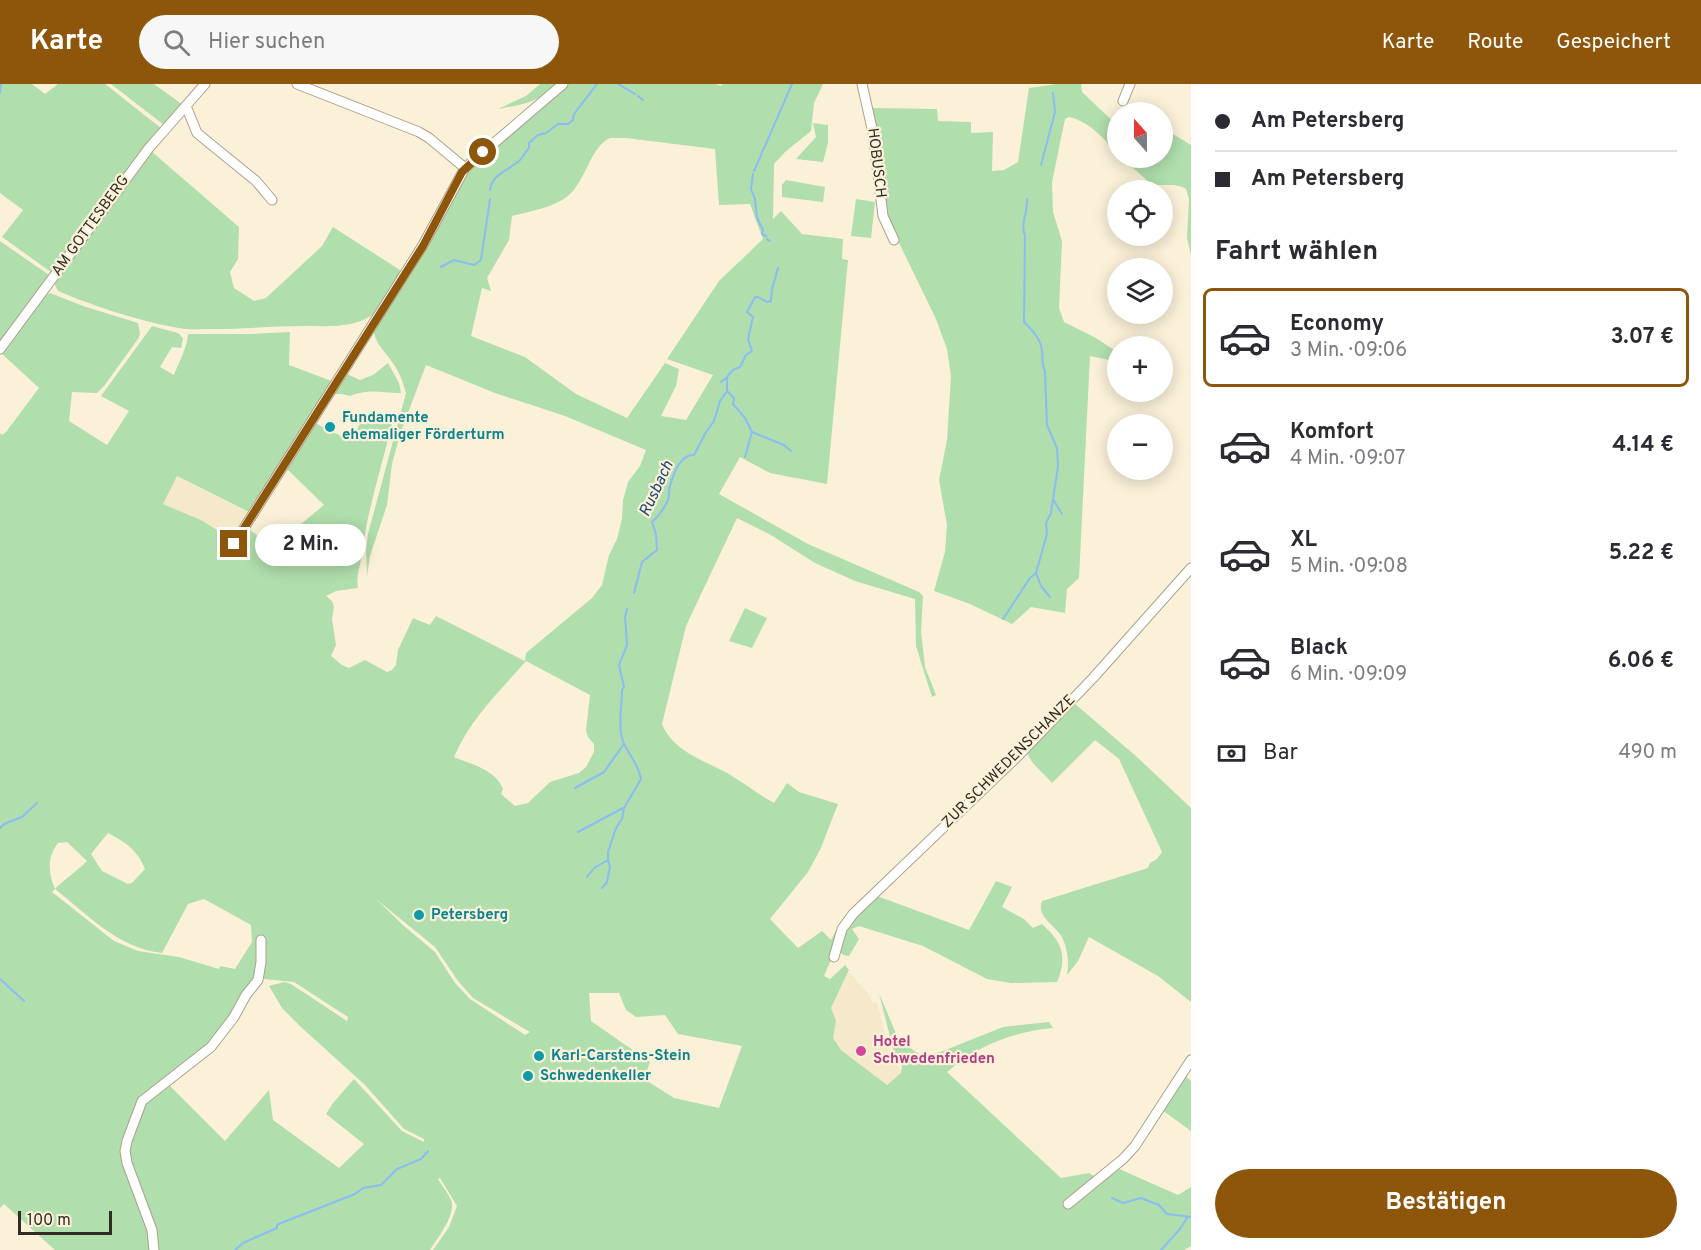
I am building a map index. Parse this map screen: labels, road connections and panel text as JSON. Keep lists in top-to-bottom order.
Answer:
{
  "streets": {
    "street": ["HOBUSCH", "AM GOTTESBERG", "ZUR SCHWEDENSCHANZE"]
  },
  "water": ["Rusbach"],
  "places": [
    "Fundamente ehemaliger Förderturm",
    "Petersberg",
    "Hotel Schwedenfrieden",
    "Karl-Carstens-Stein",
    "Schwedenkeller"
  ],
  "scale_bar": "100 m",
  "north": "top",
  "page": {
    "header": "Karte",
    "search": "Hier suchen",
    "nav": ["Karte", "Route", "Gespeichert"],
    "banner": ["Am Petersberg", "Am Petersberg"],
    "map_buttons": ["+", "−"],
    "heading": "Fahrt wählen",
    "list": [
      {
        "name": "Economy",
        "note": "3 Min. · 09:06",
        "value": "3.07 €"
      },
      {
        "name": "Komfort",
        "note": "4 Min. · 09:07",
        "value": "4.14 €"
      },
      {
        "name": "XL",
        "note": "5 Min. · 09:08",
        "value": "5.22 €"
      },
      {
        "name": "Black",
        "note": "6 Min. · 09:09",
        "value": "6.06 €"
      }
    ],
    "bubble": "2 Min.",
    "pay": ["Bar", "490 m"],
    "buttons": "Bestätigen",
    "scale": "100 m"
  }
}
